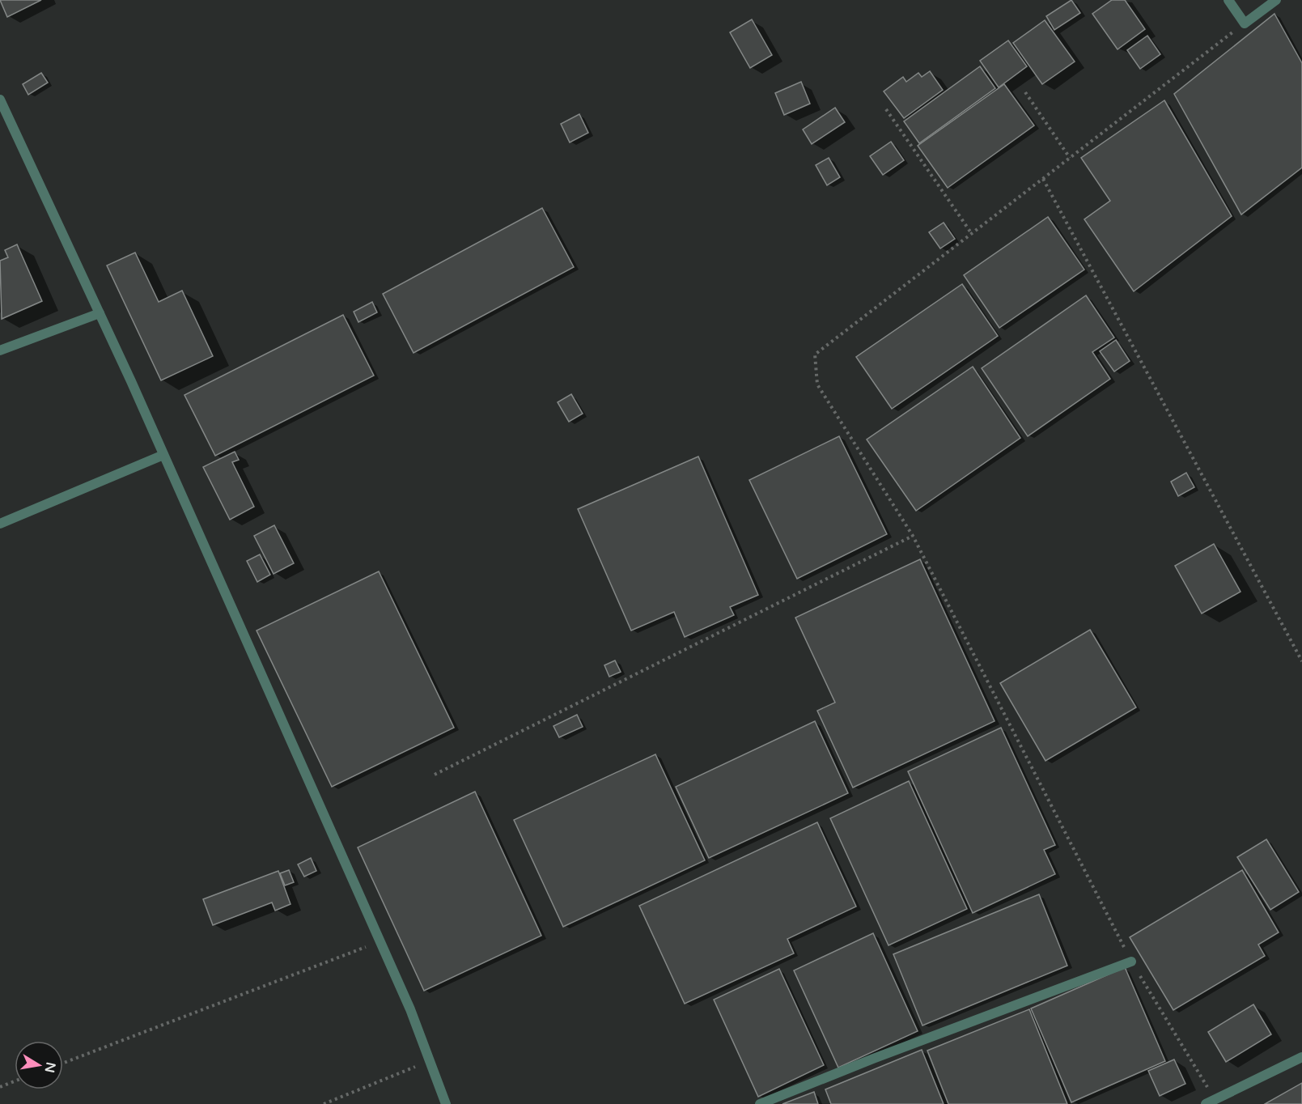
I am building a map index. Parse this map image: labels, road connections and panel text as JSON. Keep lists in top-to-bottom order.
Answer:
{
  "north": "right"
}
